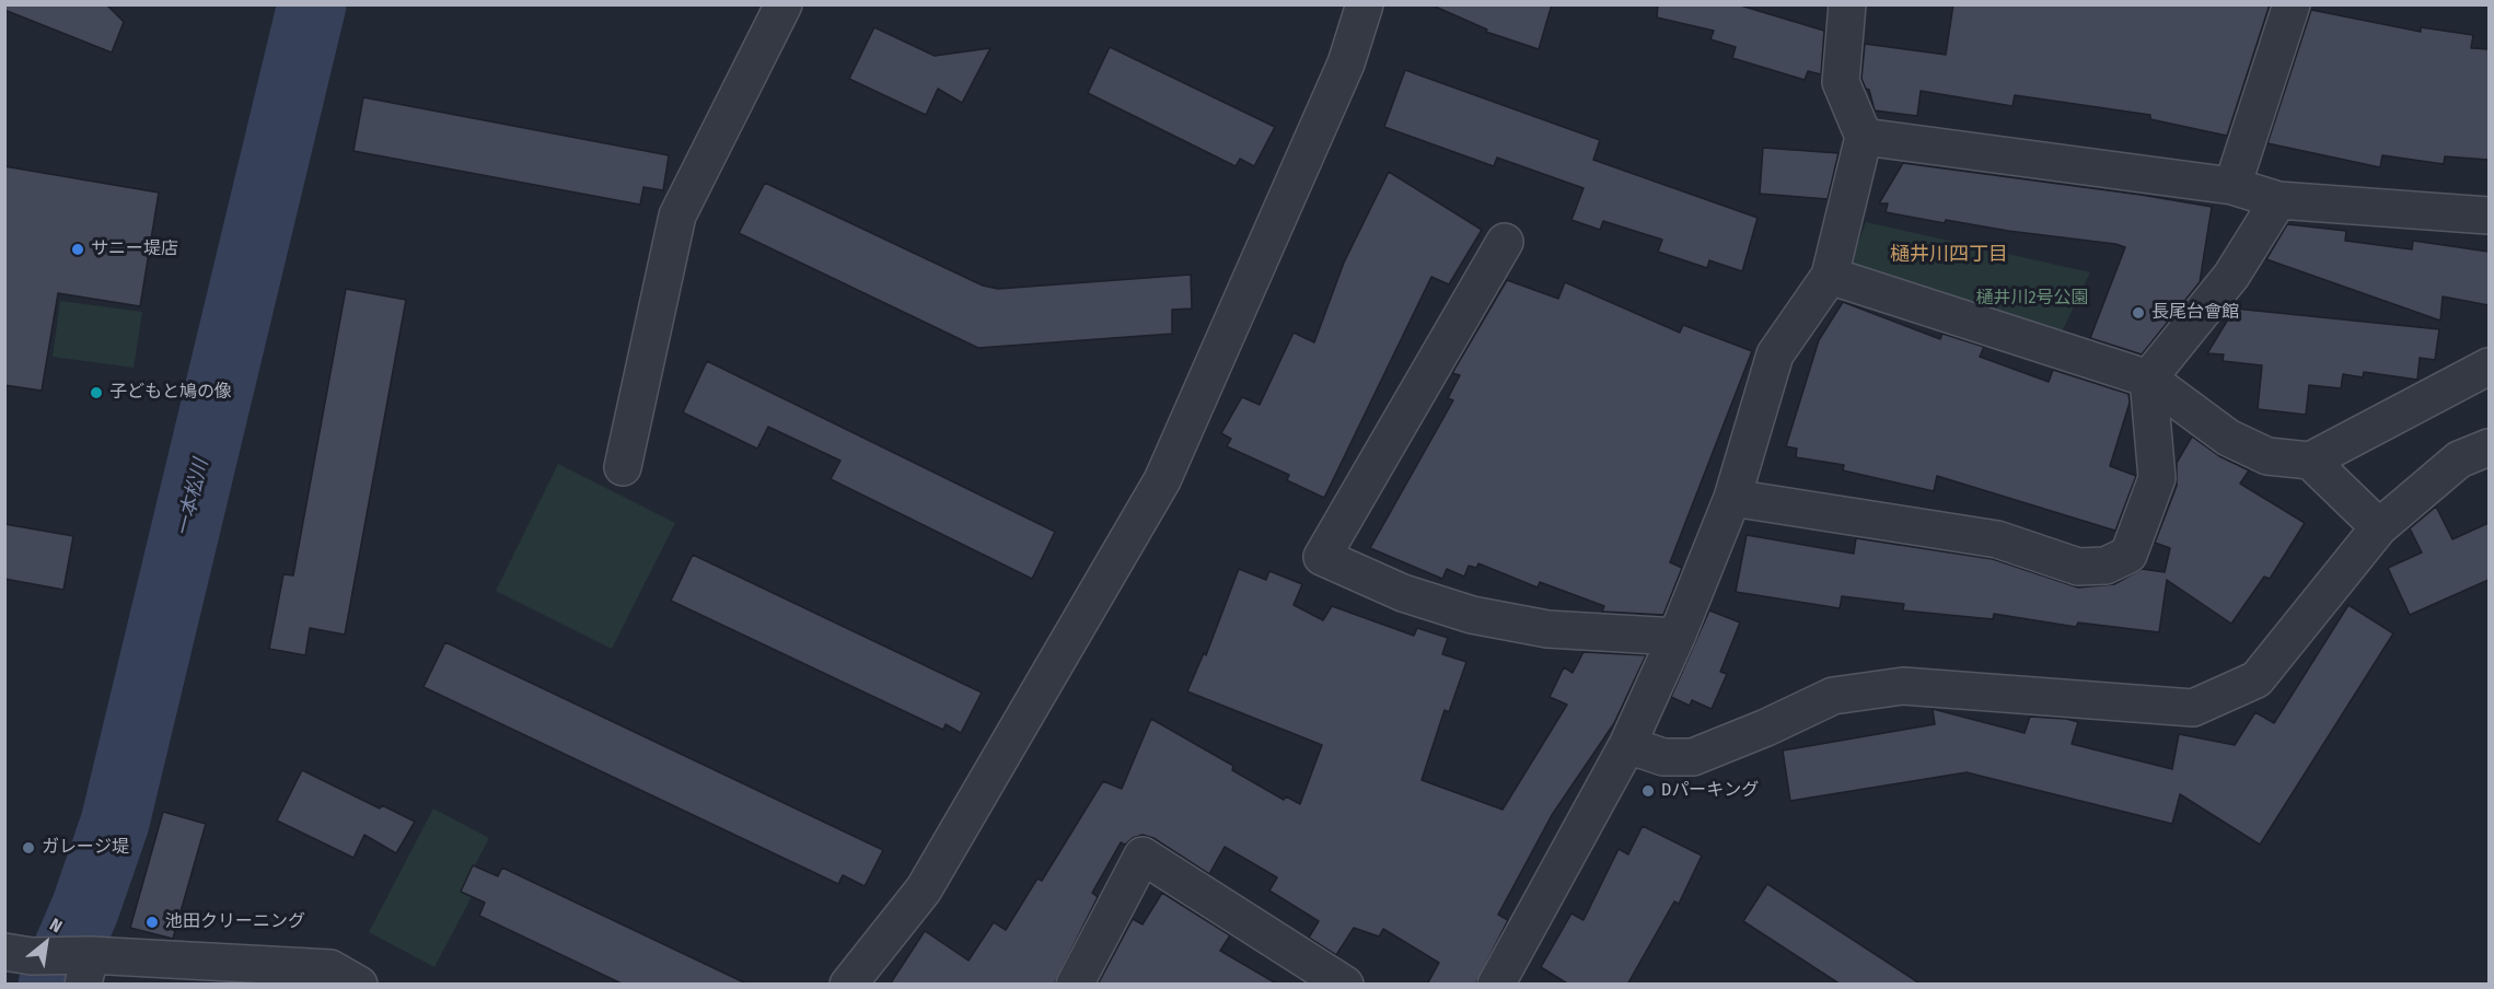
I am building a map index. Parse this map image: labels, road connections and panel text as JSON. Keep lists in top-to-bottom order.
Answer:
{
  "districts": ["樋井川四丁目"],
  "water": ["一本松川"],
  "parks": ["樋井川2号公園"],
  "places": [
    "サニー堤店",
    "長尾台會館",
    "子どもと鳩の像",
    "Dパーキング",
    "ガレージ堤",
    "池田クリーニング"
  ],
  "north": "top right"
}
